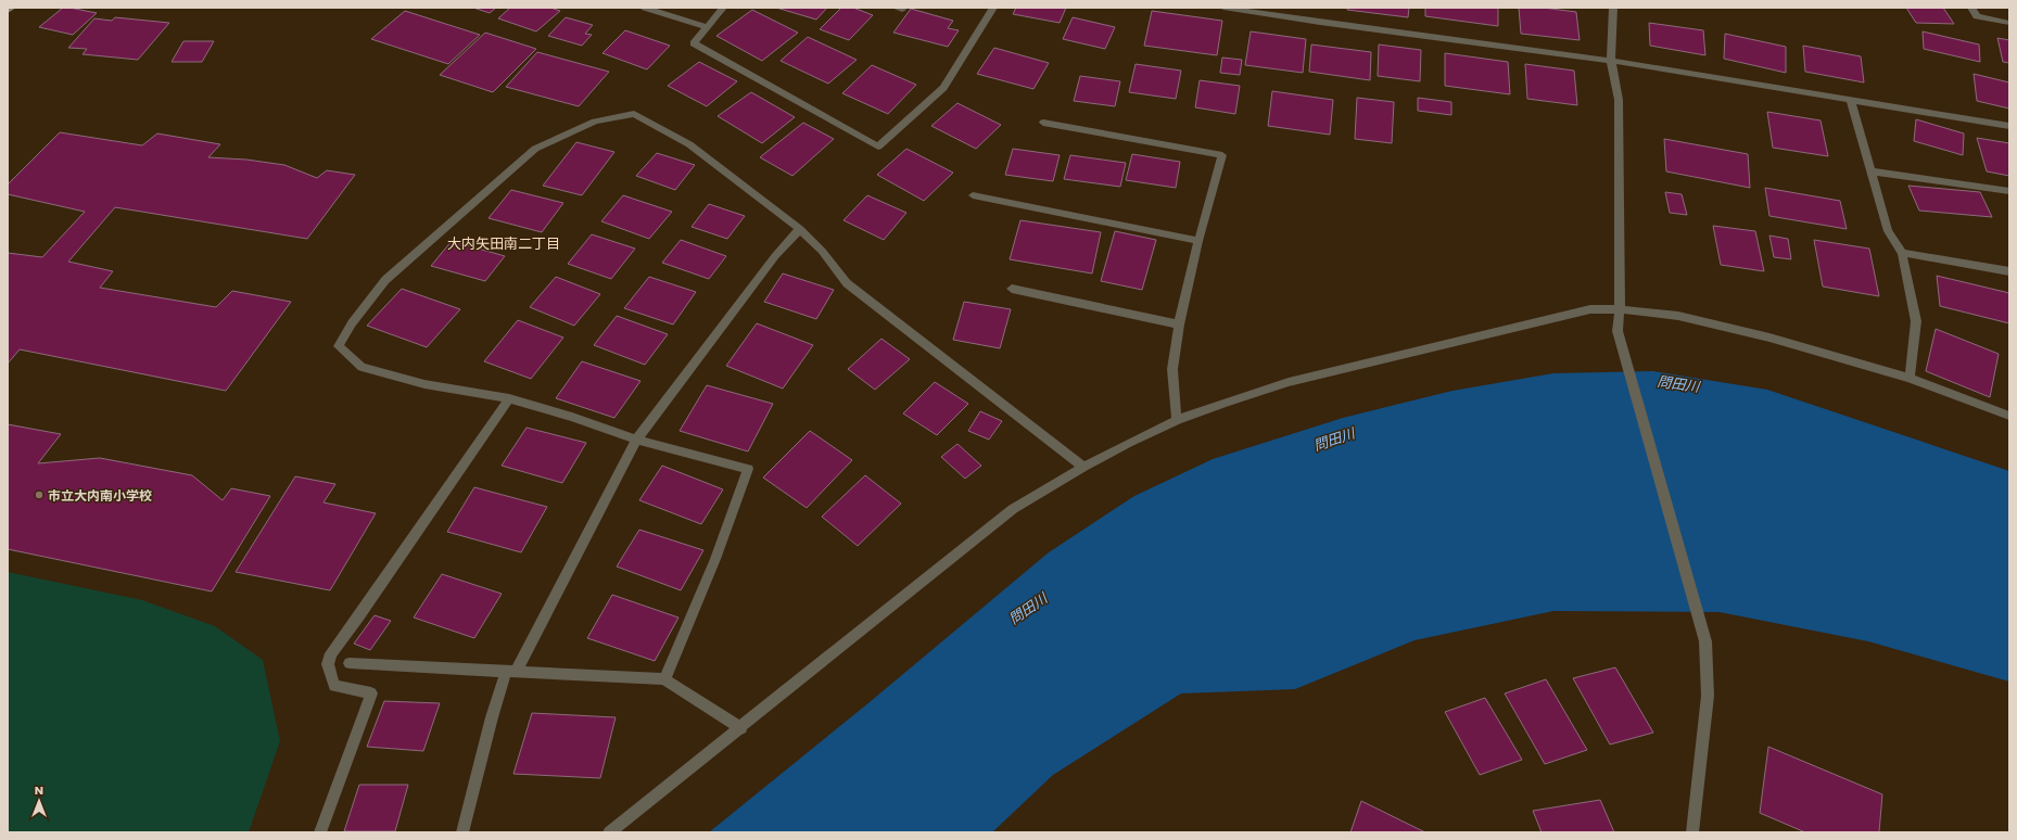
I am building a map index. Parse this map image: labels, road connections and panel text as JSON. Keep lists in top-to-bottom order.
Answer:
{
  "districts": ["大内矢田南二丁目"],
  "water": ["問田川"],
  "places": ["市立大内南小学校"],
  "north": "top"
}
